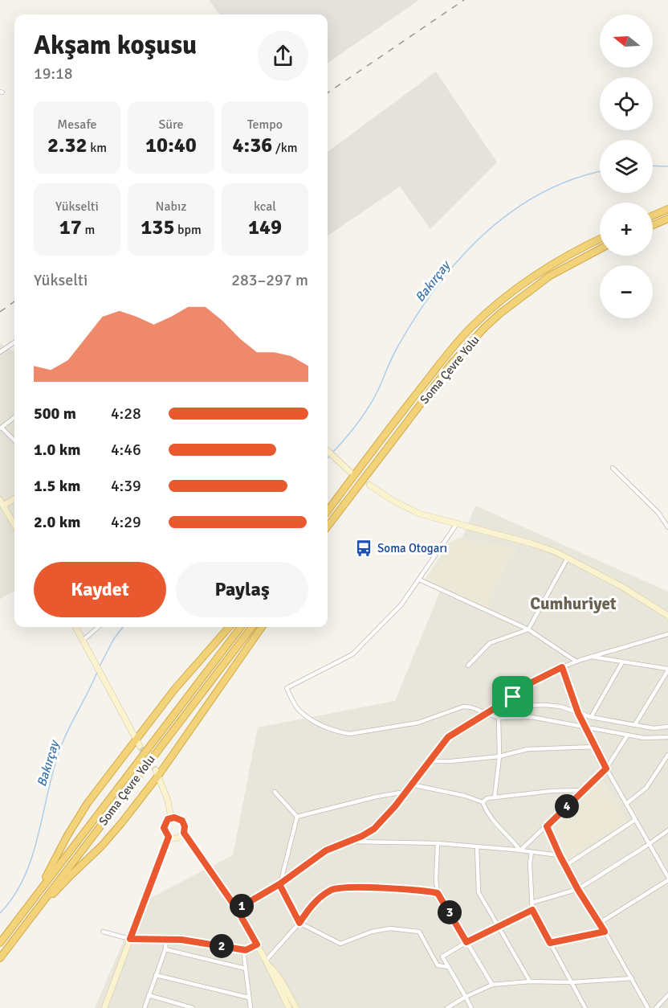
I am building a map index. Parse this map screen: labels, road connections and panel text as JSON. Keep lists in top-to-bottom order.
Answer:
{
  "streets": {
    "highway": ["Soma Çevre Yolu"]
  },
  "districts": ["Cumhuriyet"],
  "water": ["Bakırçay"],
  "places": {
    "bus stop": ["Soma Otogarı"]
  },
  "north": "left",
  "page": {
    "map_buttons": ["+", "−"],
    "heading": ["Akşam koşusu", "19:18"],
    "stats": [
      ["Mesafe", "2.32 km"],
      ["Süre", "10:40"],
      ["Tempo", "4:36 /km"],
      ["Yükselti", "17 m"],
      ["Nabız", "135 bpm"],
      ["kcal", "149"]
    ],
    "chart": ["Yükselti", "283–297 m"],
    "list": [
      {
        "name": "500 m",
        "note": "4:28"
      },
      {
        "name": "1.0 km",
        "note": "4:46"
      },
      {
        "name": "1.5 km",
        "note": "4:39"
      },
      {
        "name": "2.0 km",
        "note": "4:29"
      }
    ],
    "buttons": ["Kaydet", "Paylaş"],
    "pins": [
      "4",
      "1",
      "3",
      "2"
    ]
  }
}
